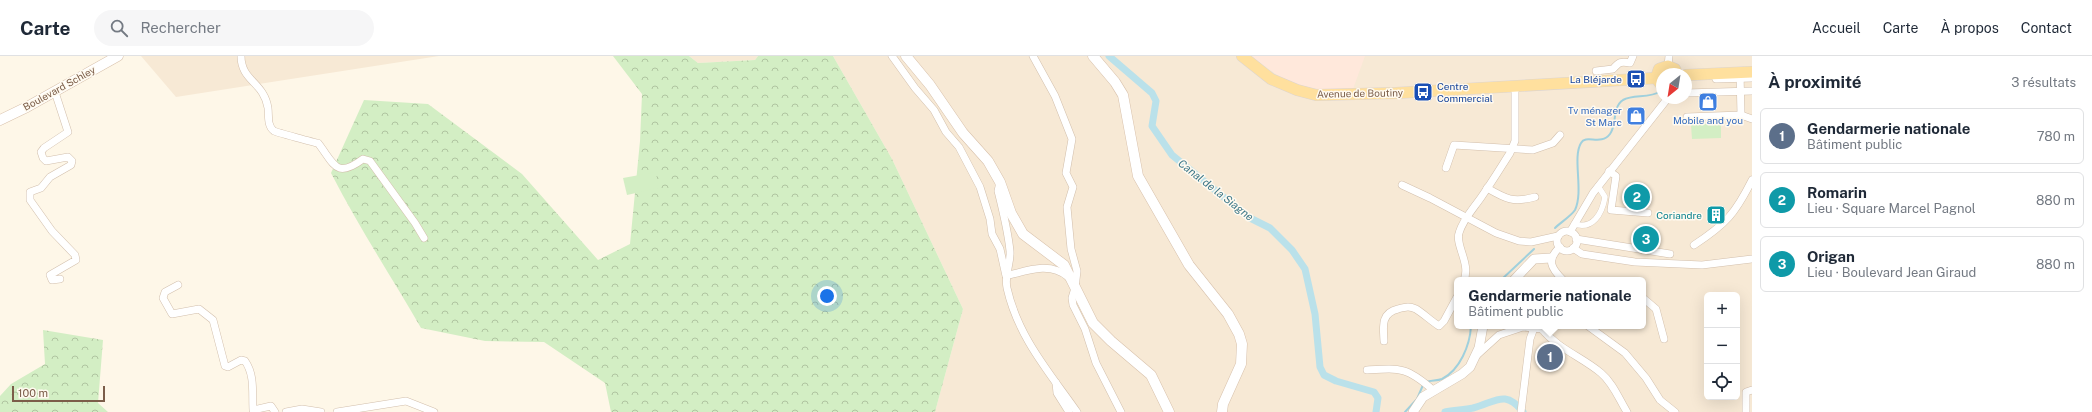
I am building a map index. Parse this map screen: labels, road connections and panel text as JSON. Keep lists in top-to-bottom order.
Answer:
{
  "streets": {
    "main road": ["Boulevard Schley", "Avenue de Boutiny"]
  },
  "water": ["Canal de la Siagne"],
  "places": {
    "bus stop": ["La Bléjarde", "Centre Commercial"],
    "shop": ["Mobile and you", "Tv ménager St Marc"],
    "building": ["Coriandre"]
  },
  "scale_bar": "100 m",
  "north": "bottom left",
  "page": {
    "header": "Carte",
    "search": "Rechercher",
    "nav": [
      "Accueil",
      "Carte",
      "À propos",
      "Contact"
    ],
    "heading": ["À proximité", "3 résultats"],
    "list": [
      {
        "mark": "1",
        "name": "Gendarmerie nationale",
        "note": "Bâtiment public",
        "value": "780 m"
      },
      {
        "mark": "2",
        "name": "Romarin",
        "note": "Lieu · Square Marcel Pagnol",
        "value": "880 m"
      },
      {
        "mark": "3",
        "name": "Origan",
        "note": "Lieu · Boulevard Jean Giraud",
        "value": "880 m"
      }
    ],
    "pins": ["2", "3", "1"],
    "popup": ["Gendarmerie nationale", "Bâtiment public"],
    "map_buttons": ["+", "−"],
    "scale": "100 m"
  }
}
